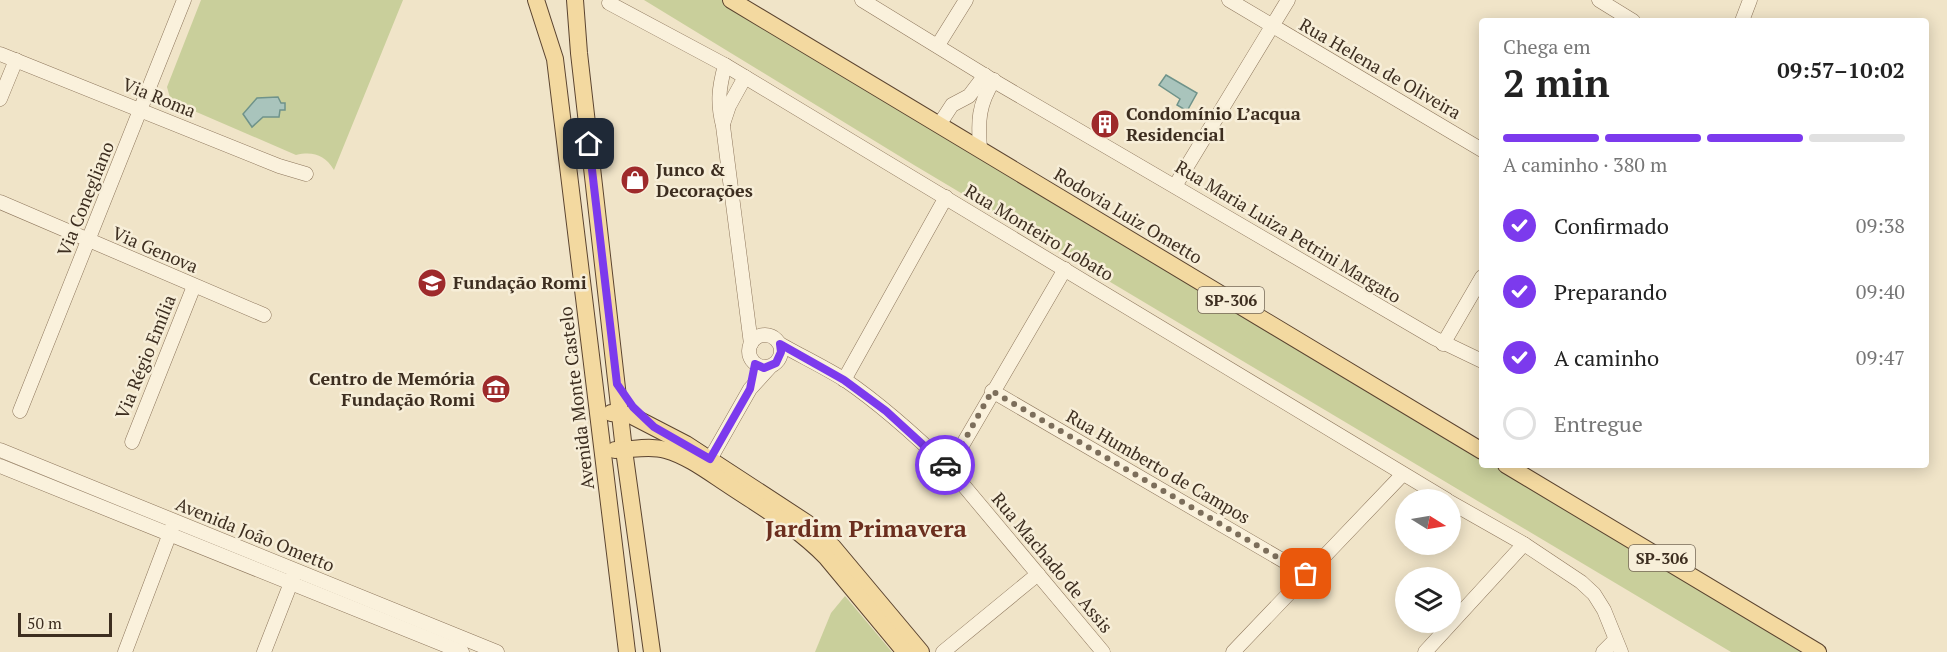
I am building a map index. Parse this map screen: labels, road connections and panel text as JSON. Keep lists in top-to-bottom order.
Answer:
{
  "streets": {
    "main road": ["Rodovia Luiz Ometto", "SP-306", "Avenida Monte Castelo"],
    "street": [
      "Rua Helena de Oliveira",
      "Via Roma",
      "Via Conegliano",
      "Rua Maria Luiza Petrini Margato",
      "Rua Monteiro Lobato",
      "Via Genova",
      "Via Régio Emília",
      "Rua Humberto de Campos",
      "Avenida João Ometto",
      "Rua Machado de Assis"
    ]
  },
  "crossings": [
    ["Via Roma", "Via Conegliano"],
    ["Via Conegliano", "Via Genova"],
    ["Via Genova", "Via Régio Emília"]
  ],
  "districts": ["Jardim Primavera"],
  "places": {
    "building": ["Condomínio L’acqua Residencial"],
    "shop": ["Junco & Decorações"],
    "school or university": ["Fundação Romi"],
    "museum": ["Centro de Memória Fundação Romi"]
  },
  "scale_bar": "50 m",
  "north": "right",
  "page": {
    "heading": ["2 min", "Chega em", "09:57–10:02"],
    "bar": "A caminho · 380 m",
    "list": [
      ["Confirmado", "09:38"],
      ["Preparando", "09:40"],
      ["A caminho", "09:47"],
      "Entregue"
    ],
    "scale": "50 m"
  }
}
